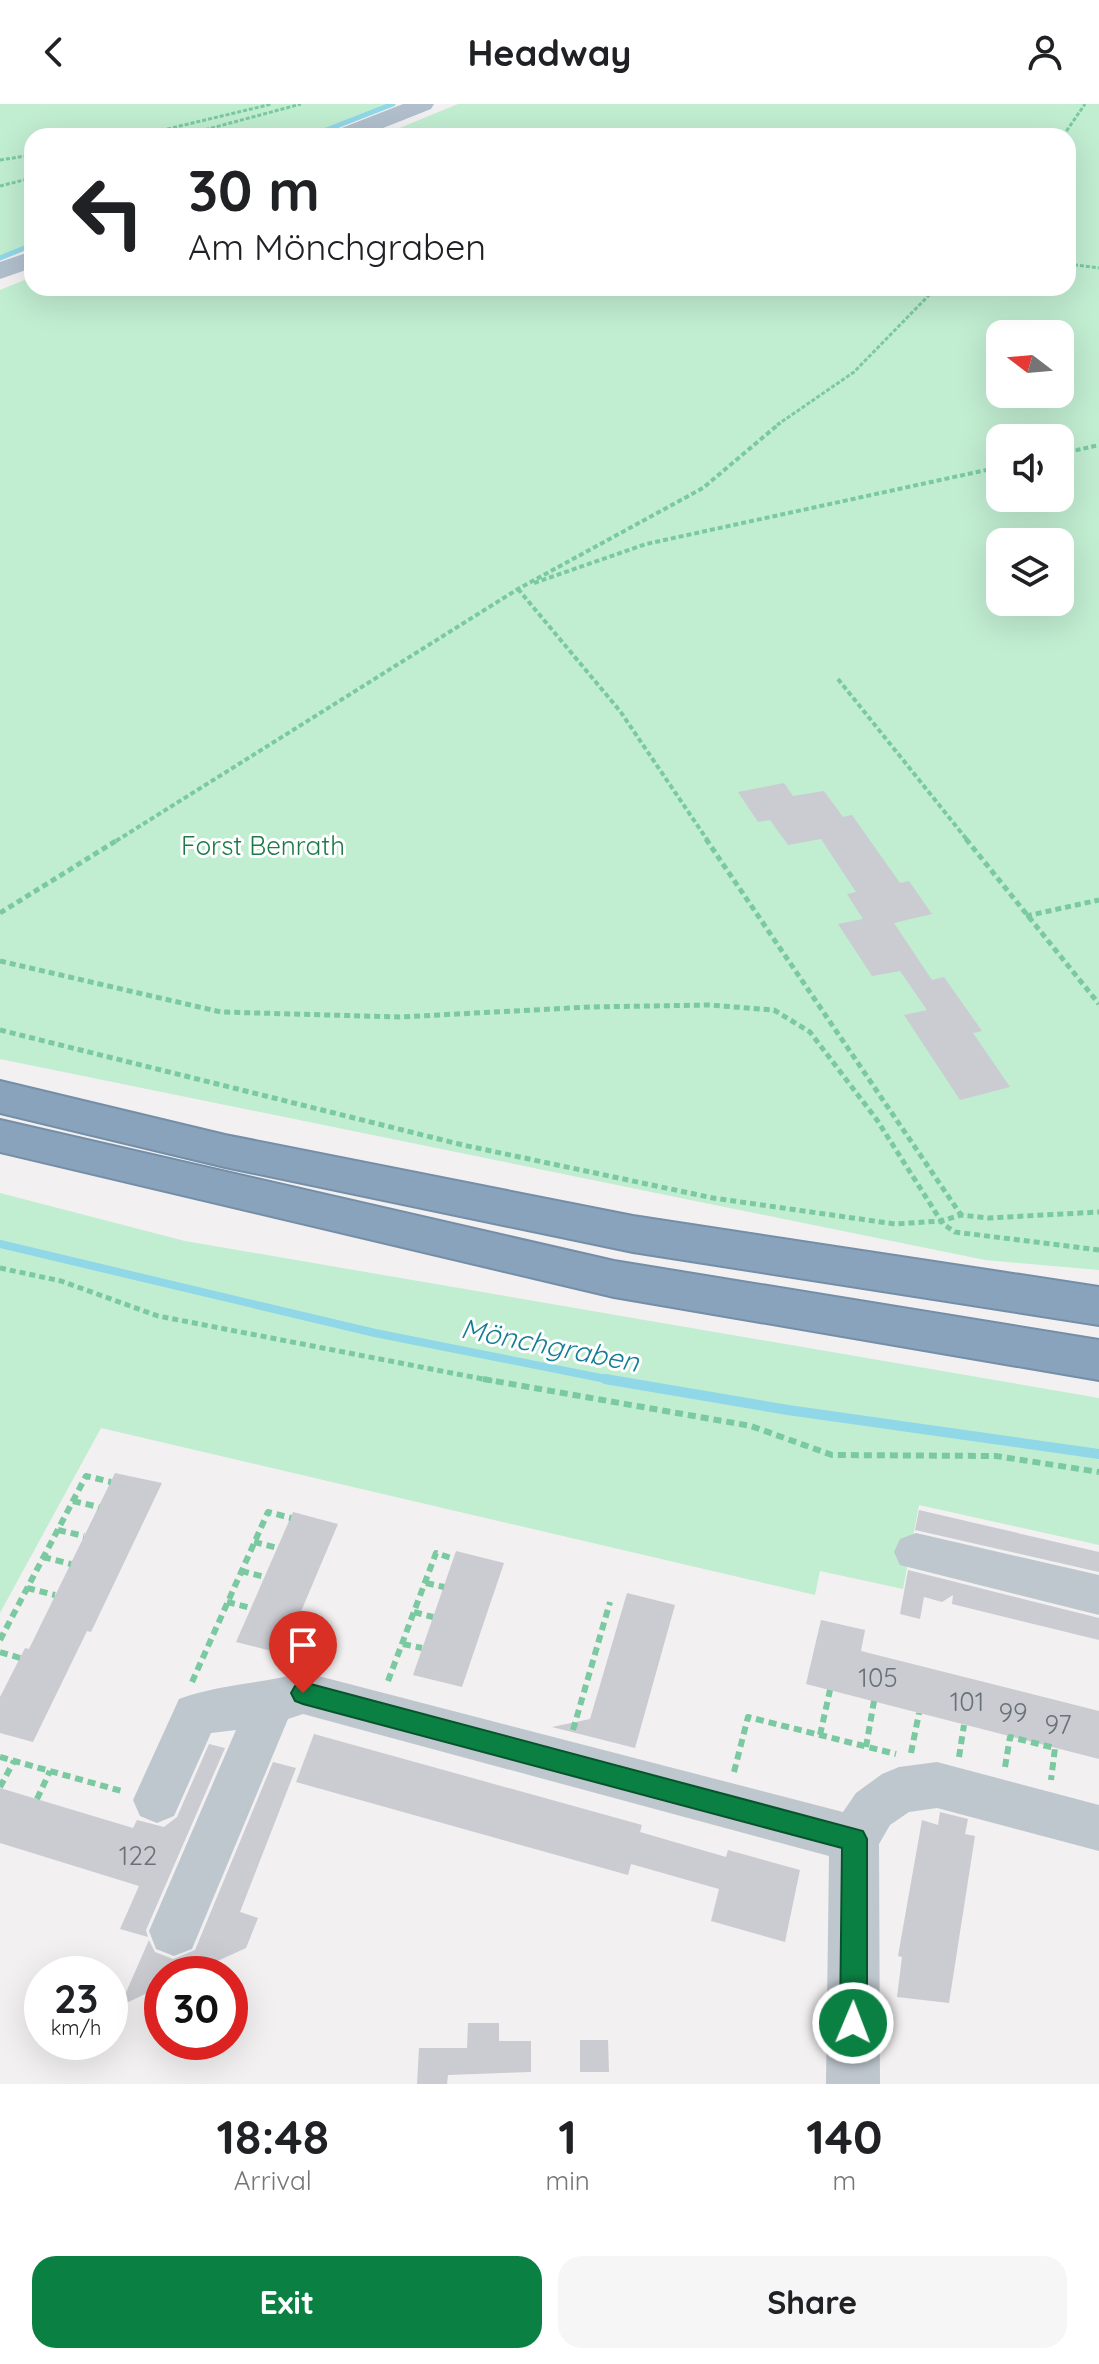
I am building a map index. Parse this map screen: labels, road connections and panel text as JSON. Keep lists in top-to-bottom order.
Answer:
{
  "water": ["Mönchgraben"],
  "parks": ["Forst Benrath"],
  "house_numbers": [
    "105",
    "101",
    "99",
    "97",
    "122"
  ],
  "north": "left",
  "page": {
    "header": "Headway",
    "turn": ["30 m", "Am Mönchgraben"],
    "speed": "23 km/h",
    "limit": "30",
    "eta": [
      "18:48",
      "Arrival",
      "1",
      "min",
      "140",
      "m"
    ],
    "buttons": ["Exit", "Share"]
  }
}
